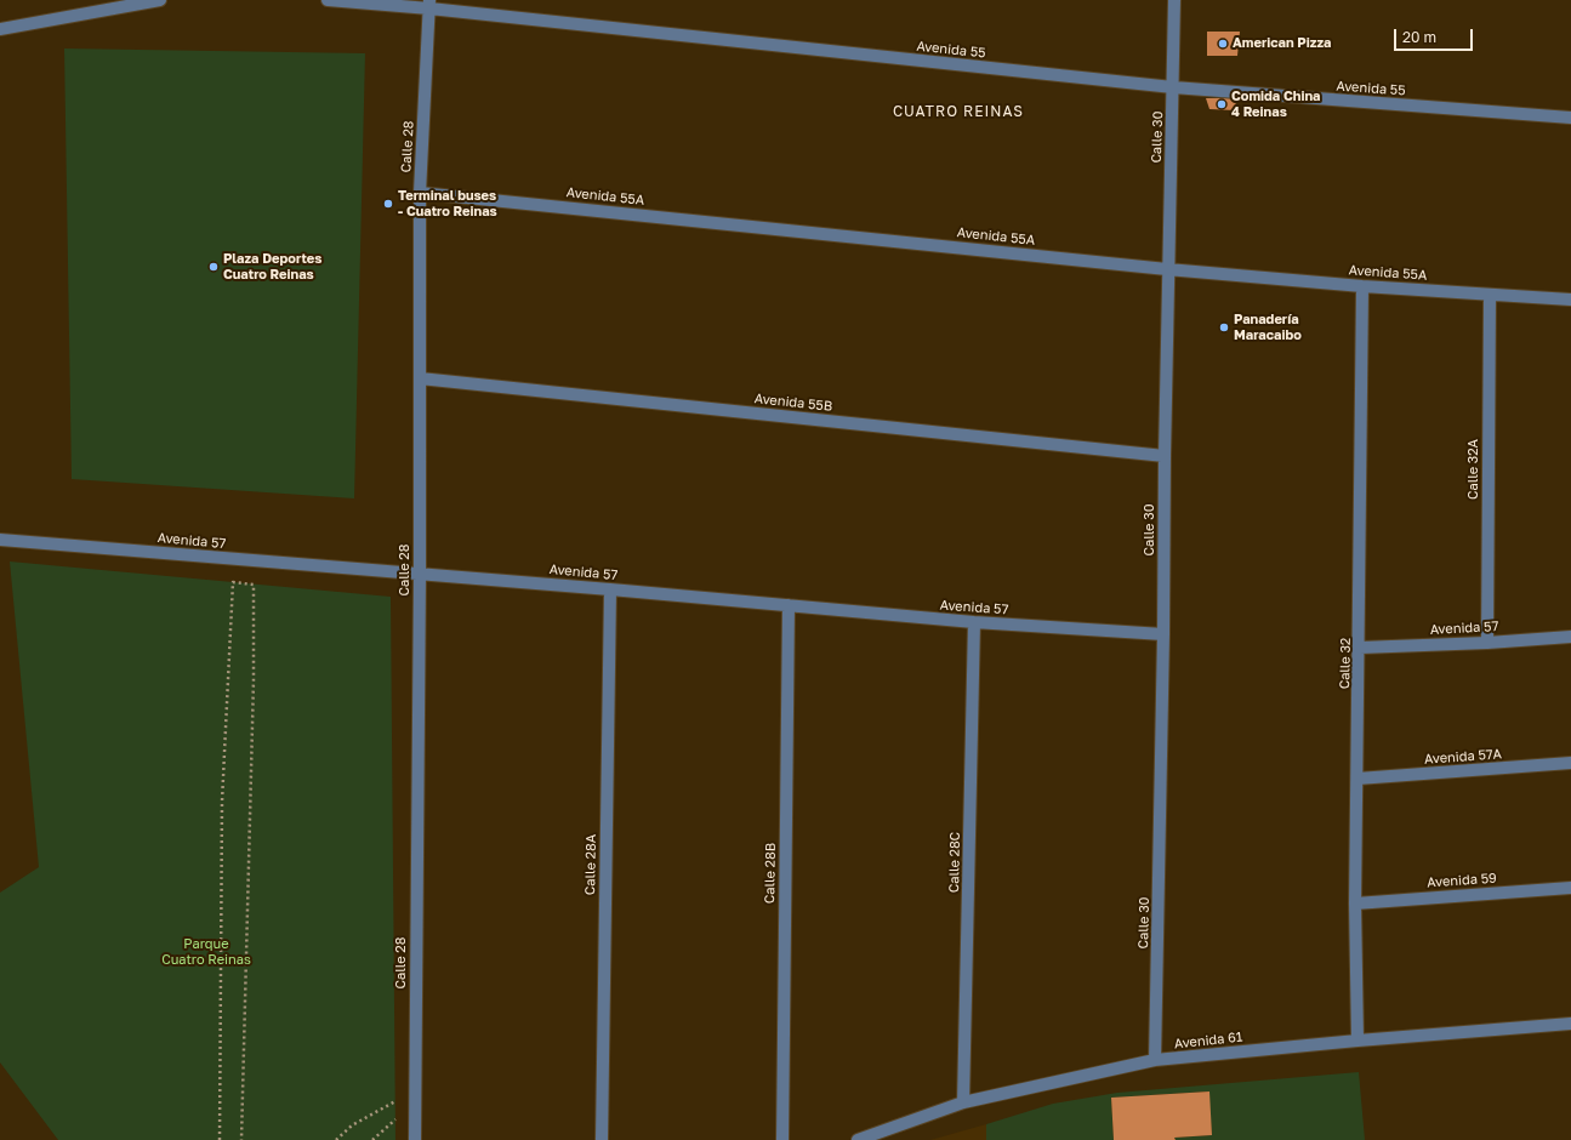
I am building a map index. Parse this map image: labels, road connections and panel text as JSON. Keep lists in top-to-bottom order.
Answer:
{
  "streets": {
    "street": [
      "Avenida 55",
      "Calle 30",
      "Calle 28",
      "Avenida 55A",
      "Avenida 55B",
      "Calle 32A",
      "Avenida 57",
      "Calle 32",
      "Avenida 57A",
      "Calle 28C",
      "Calle 28A",
      "Calle 28B",
      "Avenida 59",
      "Avenida 61"
    ]
  },
  "crossings": [
    ["Avenida 55", "Calle 30"],
    ["Avenida 55", "Calle 28"],
    ["Calle 30", "Avenida 55A"],
    ["Calle 30", "Avenida 55B"],
    ["Calle 30", "Avenida 57"],
    ["Calle 30", "Avenida 61"],
    ["Calle 28", "Avenida 55A"],
    ["Calle 28", "Avenida 55B"],
    ["Calle 28", "Avenida 57"],
    ["Avenida 55A", "Calle 32A"],
    ["Avenida 55A", "Calle 32"],
    ["Calle 32A", "Avenida 57"],
    ["Avenida 57", "Calle 32"],
    ["Avenida 57", "Calle 28C"],
    ["Avenida 57", "Calle 28A"],
    ["Avenida 57", "Calle 28B"],
    ["Calle 32", "Avenida 57A"],
    ["Calle 32", "Avenida 59"],
    ["Calle 32", "Avenida 61"],
    ["Calle 28C", "Avenida 61"]
  ],
  "districts": ["CUATRO REINAS"],
  "parks": ["Parque Cuatro Reinas"],
  "places": [
    "American Pizza",
    "Comida China 4 Reinas",
    "Terminal buses - Cuatro Reinas",
    "Plaza Deportes Cuatro Reinas",
    "Panadería Maracaibo"
  ],
  "scale_bar": "20 m"
}
